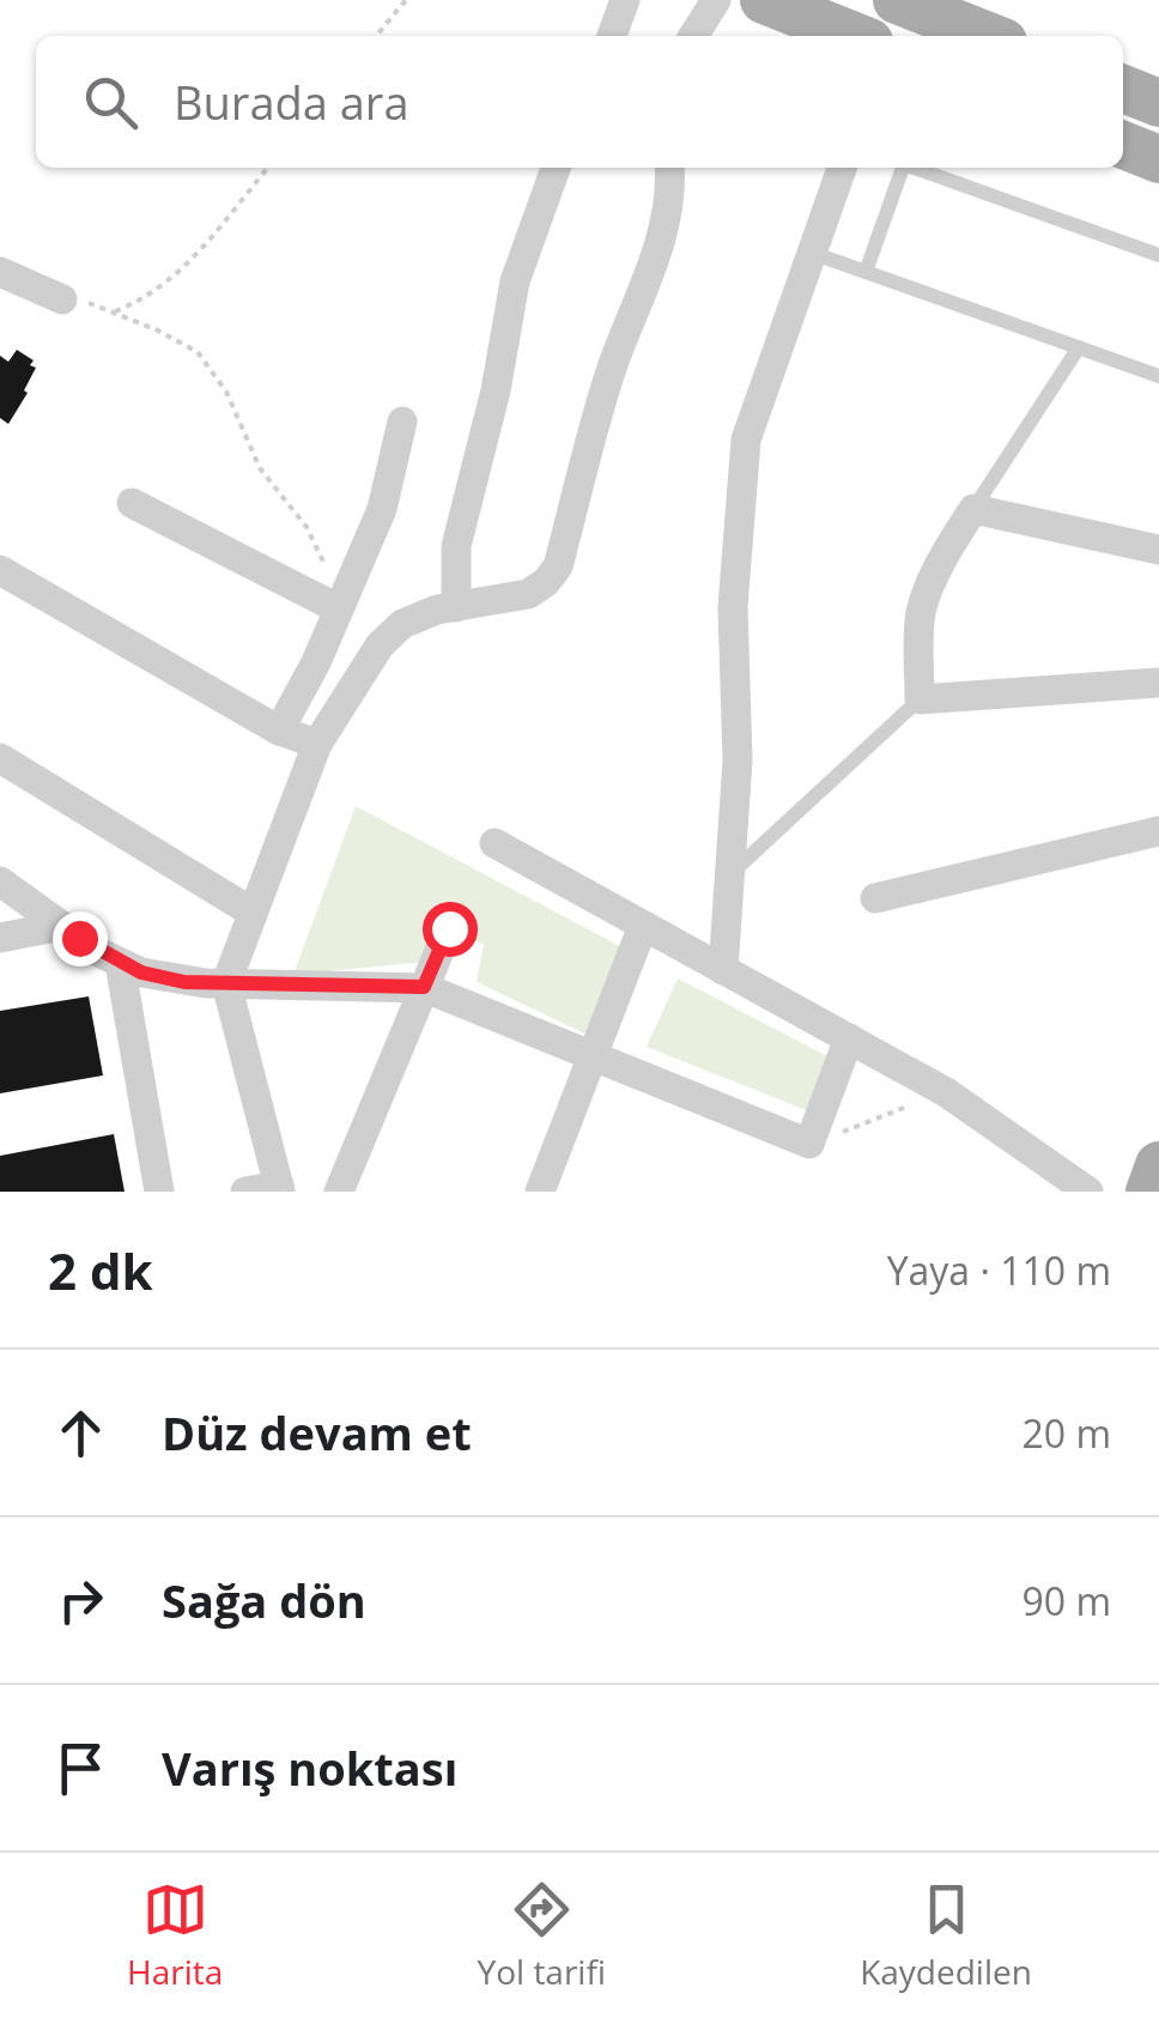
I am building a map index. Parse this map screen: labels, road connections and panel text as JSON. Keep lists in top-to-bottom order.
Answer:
{
  "page": {
    "search": "Burada ara",
    "heading": ["2 dk", "Yaya · 110 m"],
    "list": [
      ["Düz devam et", "20 m"],
      ["Sağa dön", "90 m"],
      "Varış noktası"
    ],
    "nav": ["Harita", "Yol tarifi", "Kaydedilen"]
  }
}
